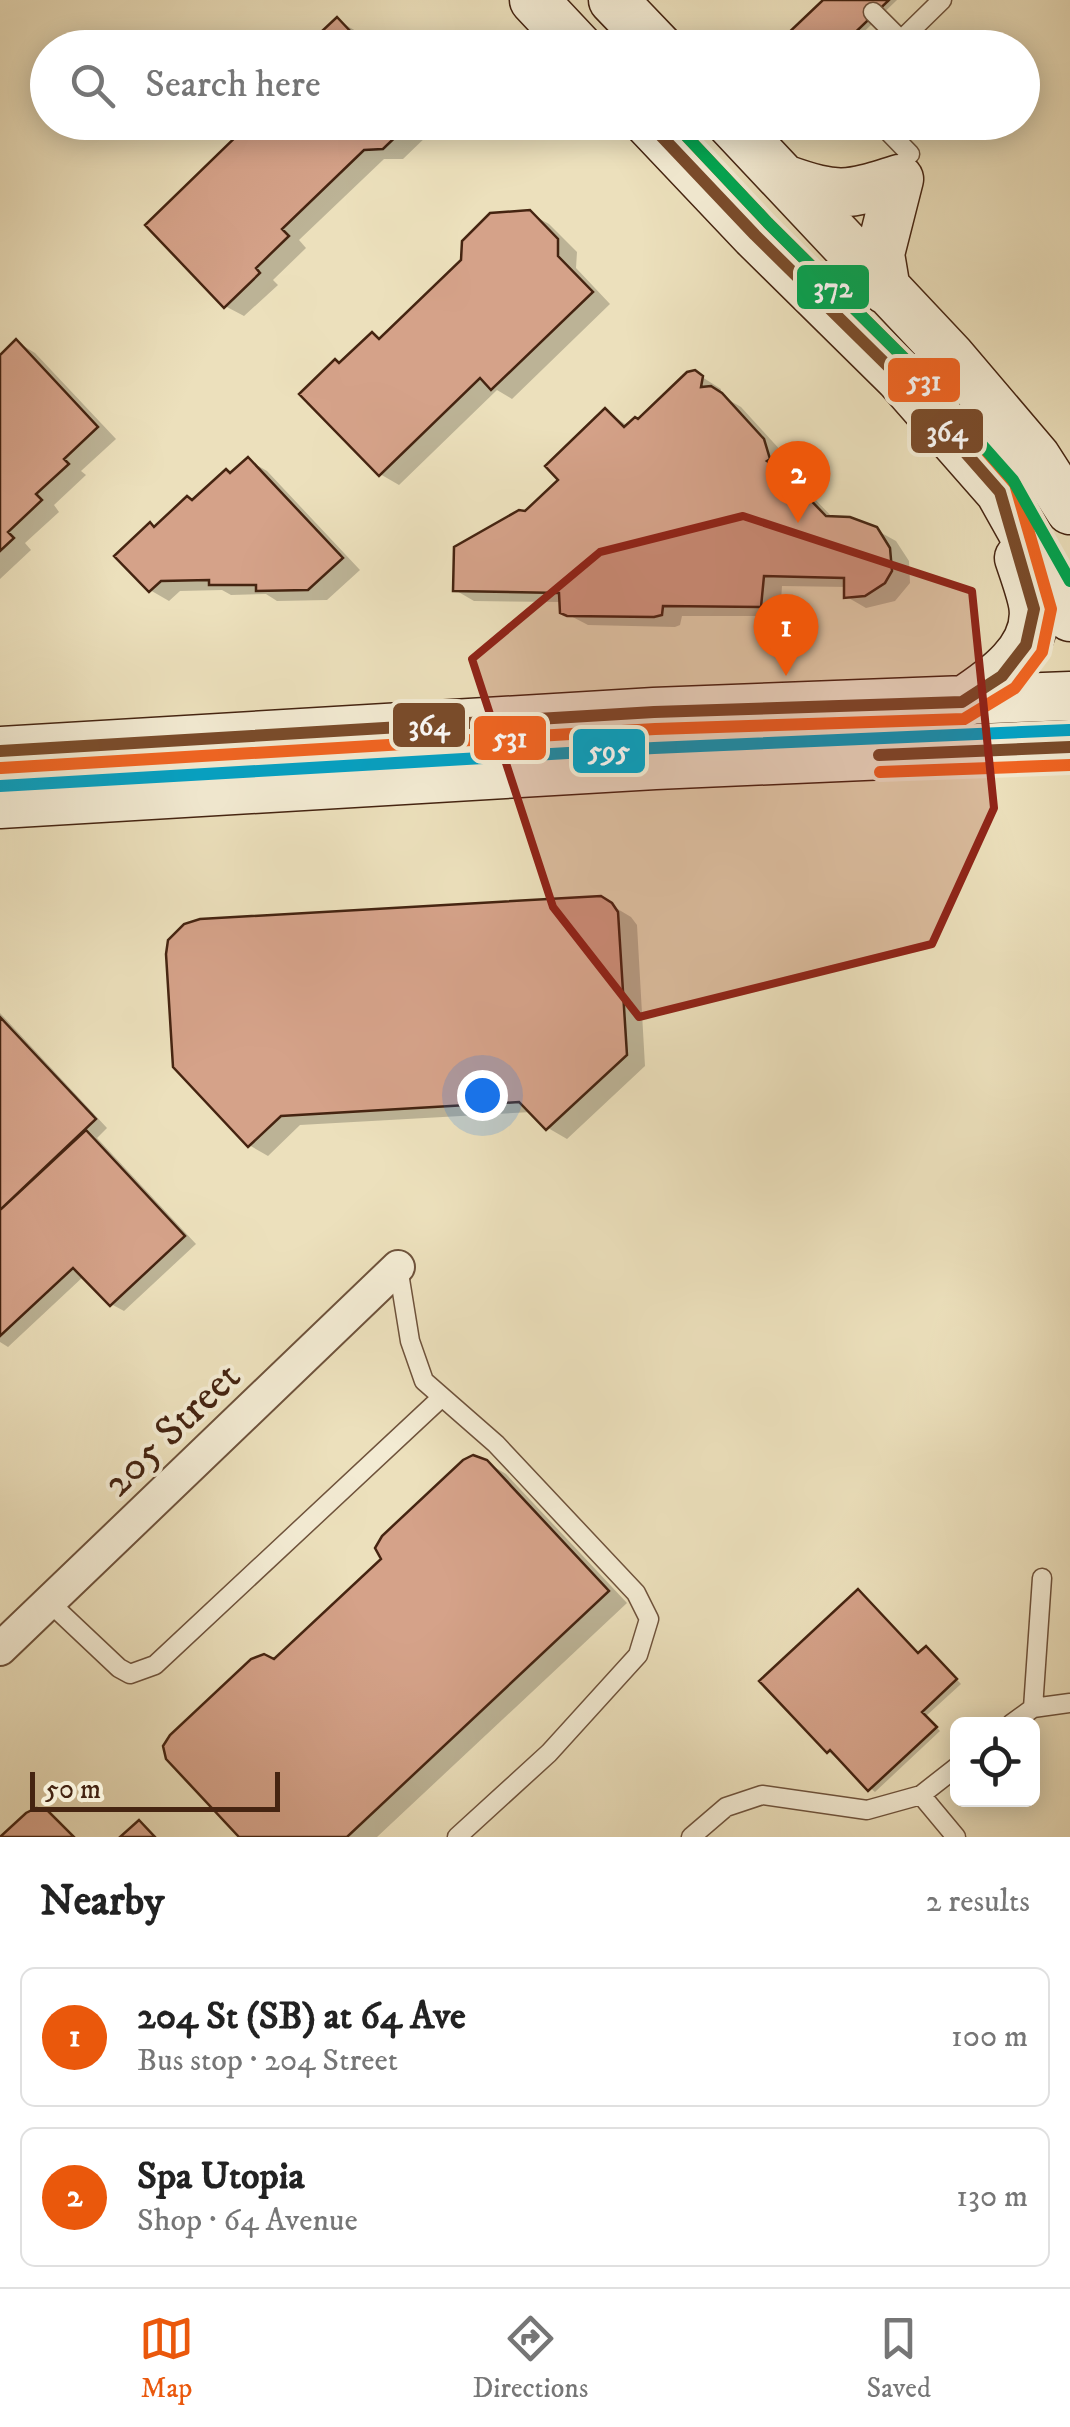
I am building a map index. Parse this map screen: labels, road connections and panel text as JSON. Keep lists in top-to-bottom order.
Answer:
{
  "streets": {
    "street": ["205 Street"]
  },
  "lines": [
    "transit line 364",
    "transit line 531",
    "transit line 372",
    "transit line 595"
  ],
  "scale_bar": "50 m",
  "page": {
    "search": "Search here",
    "pins": ["2", "1"],
    "scale": "50 m",
    "heading": ["Nearby", "2 results"],
    "list": [
      {
        "mark": "1",
        "name": "204 St (SB) at 64 Ave",
        "note": "Bus stop · 204 Street",
        "value": "100 m"
      },
      {
        "mark": "2",
        "name": "Spa Utopia",
        "note": "Shop · 64 Avenue",
        "value": "130 m"
      }
    ],
    "nav": ["Map", "Directions", "Saved"]
  }
}
